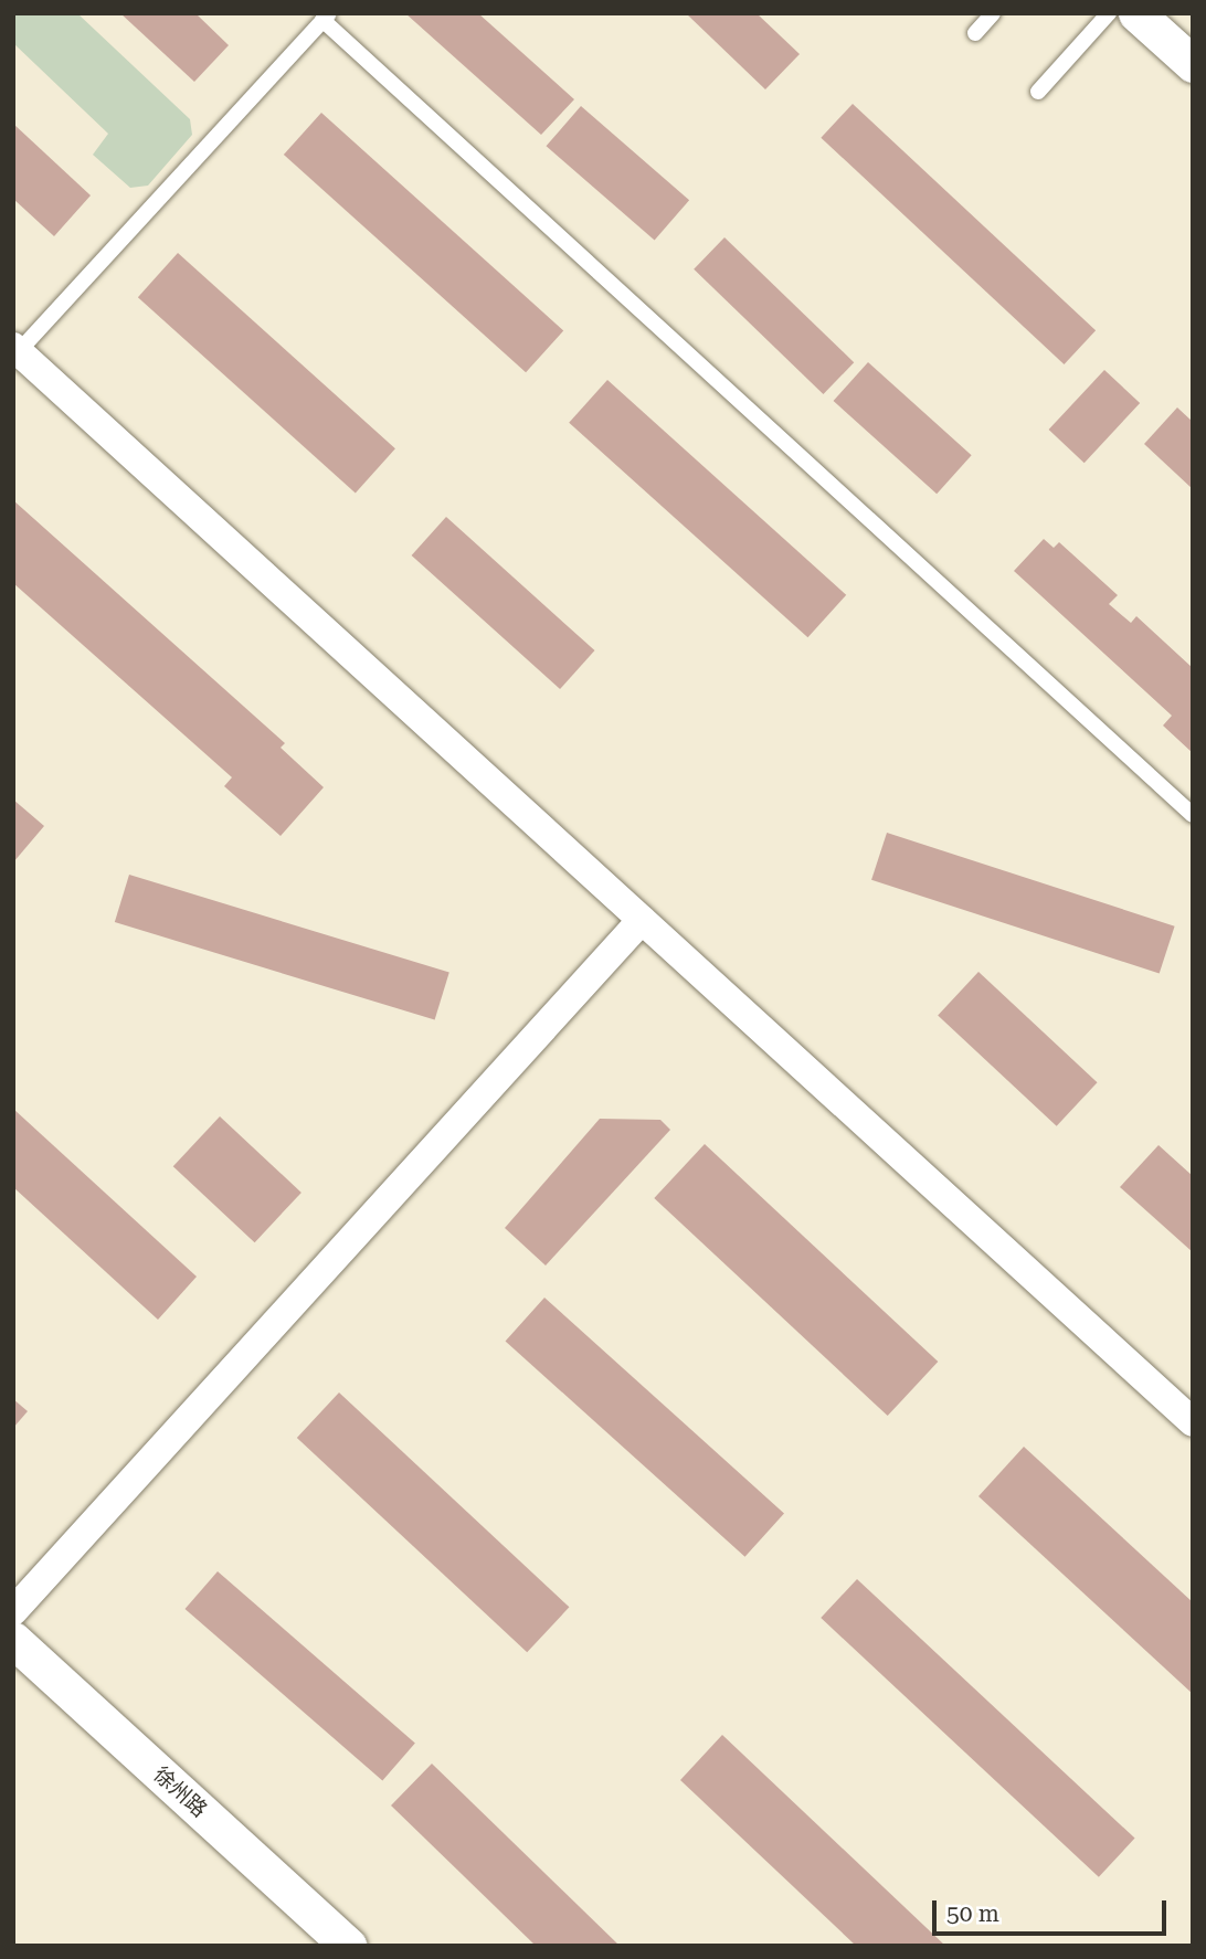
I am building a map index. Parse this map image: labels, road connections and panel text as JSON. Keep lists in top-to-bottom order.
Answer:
{
  "streets": {
    "street": ["徐州路"]
  },
  "scale_bar": "50 m"
}
